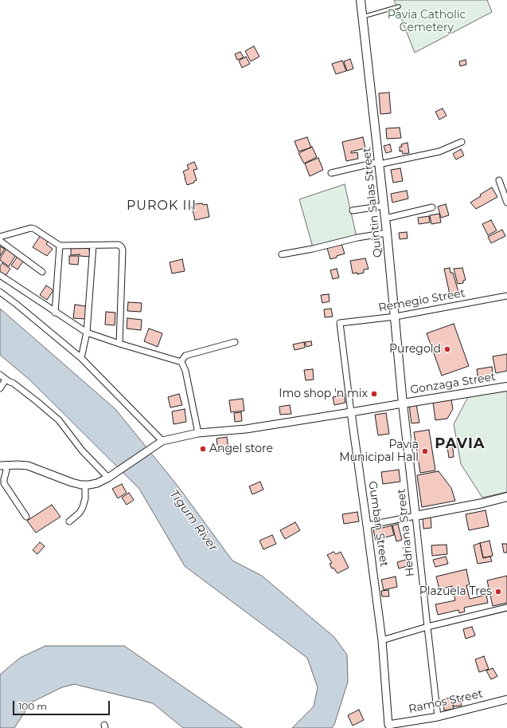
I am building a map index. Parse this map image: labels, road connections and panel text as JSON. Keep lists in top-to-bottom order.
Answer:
{
  "streets": {
    "main road": ["Quintin Salas Street", "Gonzaga Street", "Hedriana Street"],
    "street": ["Remegio Street", "Gumban Street", "Ramos Street"]
  },
  "crossings": [
    ["Quintin Salas Street", "Remegio Street"],
    ["Quintin Salas Street", "Gonzaga Street"],
    ["Quintin Salas Street", "Hedriana Street"],
    ["Remegio Street", "Gumban Street"],
    ["Gonzaga Street", "Hedriana Street"],
    ["Gumban Street", "Ramos Street"],
    ["Hedriana Street", "Ramos Street"]
  ],
  "districts": ["PUROK III", "PAVIA"],
  "water": ["Tigum River"],
  "parks": ["Pavia Catholic Cemetery"],
  "places": [
    "Puregold",
    "Imo shop 'n mix",
    "Angel store",
    "Pavia Municipal Hall",
    "Plazuela Tres"
  ],
  "scale_bar": "100 m"
}
